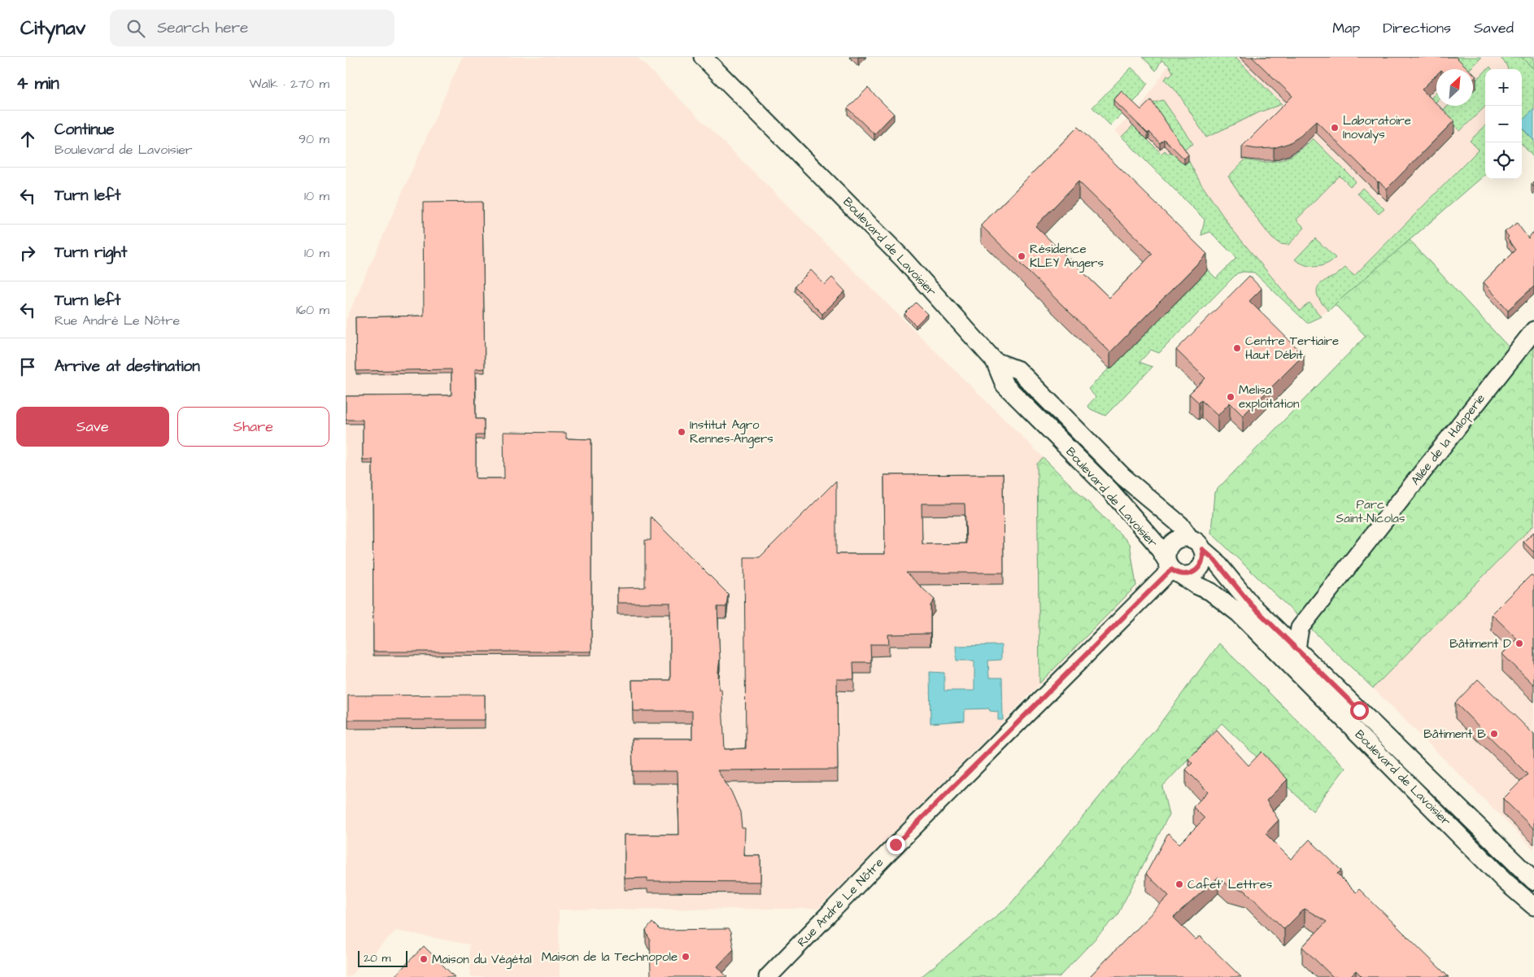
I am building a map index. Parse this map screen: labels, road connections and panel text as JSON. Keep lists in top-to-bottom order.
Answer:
{
  "streets": {
    "street": ["Boulevard de Lavoisier", "Allée de la Haloperie", "Rue André Le Nôtre"]
  },
  "crossings": [
    ["Boulevard de Lavoisier", "Allée de la Haloperie"],
    ["Boulevard de Lavoisier", "Rue André Le Nôtre"]
  ],
  "parks": ["Parc Saint-Nicolas"],
  "places": [
    "Laboratoire Inovalys",
    "Résidence KLEY Angers",
    "Centre Tertiaire Haut Débit",
    "Melisa exploitation",
    "Institut Agro Rennes-Angers",
    "Bâtiment D",
    "Bâtiment B",
    "Cafet’ Lettres",
    "Maison de la Technopole",
    "Maison du Végétal"
  ],
  "scale_bar": "20 m",
  "north": "top right",
  "page": {
    "header": "Citynav",
    "search": "Search here",
    "nav": ["Map", "Directions", "Saved"],
    "heading": ["4 min", "Walk · 270 m"],
    "map_buttons": ["+", "−"],
    "list": [
      ["Continue", "Boulevard de Lavoisier", "90 m"],
      ["Turn left", "10 m"],
      ["Turn right", "10 m"],
      ["Turn left", "Rue André Le Nôtre", "160 m"],
      "Arrive at destination"
    ],
    "buttons": ["Save", "Share"],
    "scale": "20 m"
  }
}
